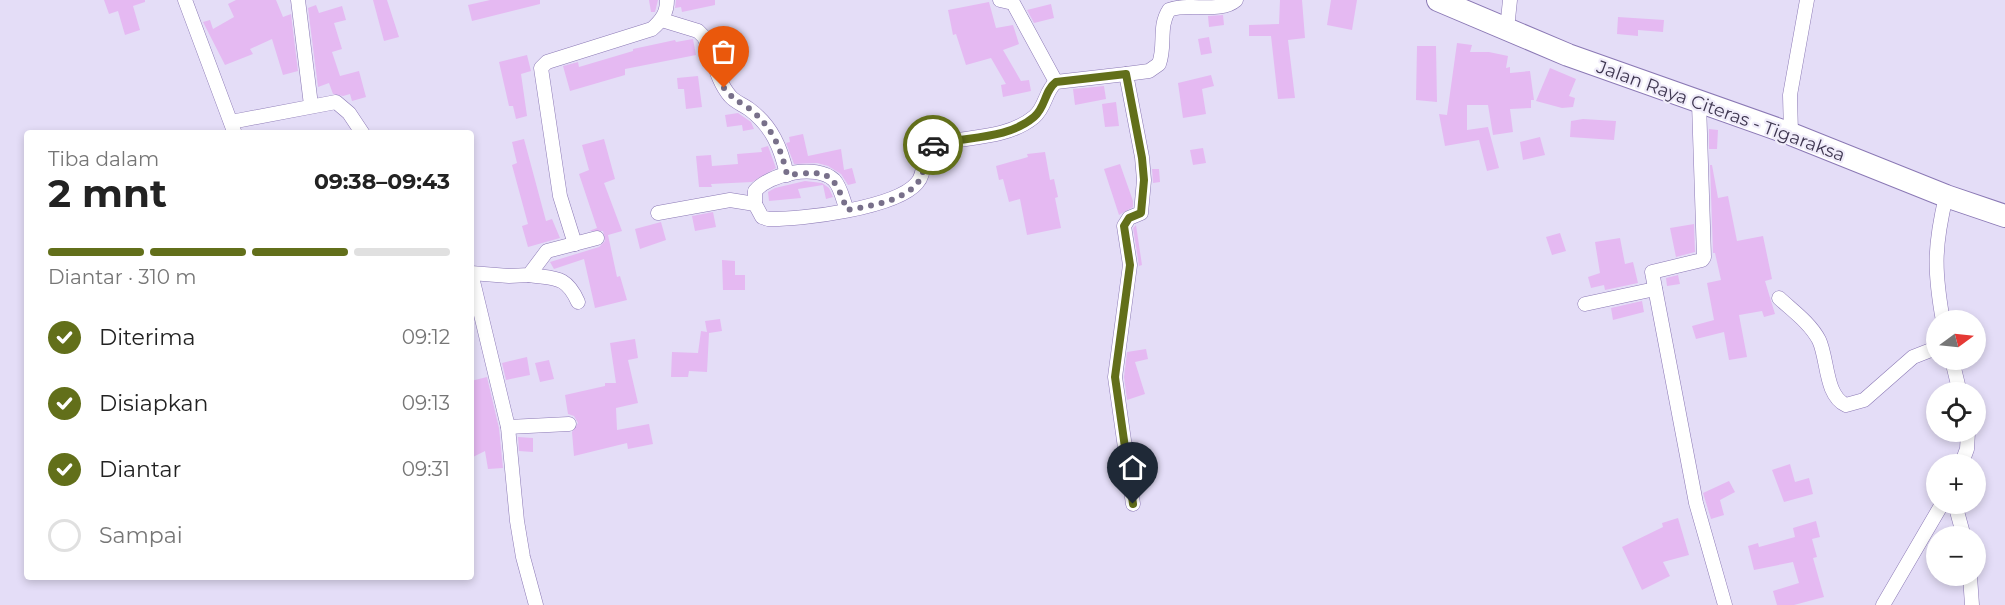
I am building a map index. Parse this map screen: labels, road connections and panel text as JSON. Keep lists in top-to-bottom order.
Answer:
{
  "streets": {
    "main road": ["Jalan Raya Citeras - Tigaraksa"]
  },
  "north": "right",
  "page": {
    "heading": ["2 mnt", "Tiba dalam", "09:38–09:43"],
    "bar": "Diantar · 310 m",
    "list": [
      ["Diterima", "09:12"],
      ["Disiapkan", "09:13"],
      ["Diantar", "09:31"],
      "Sampai"
    ],
    "map_buttons": ["+", "−"]
  }
}
